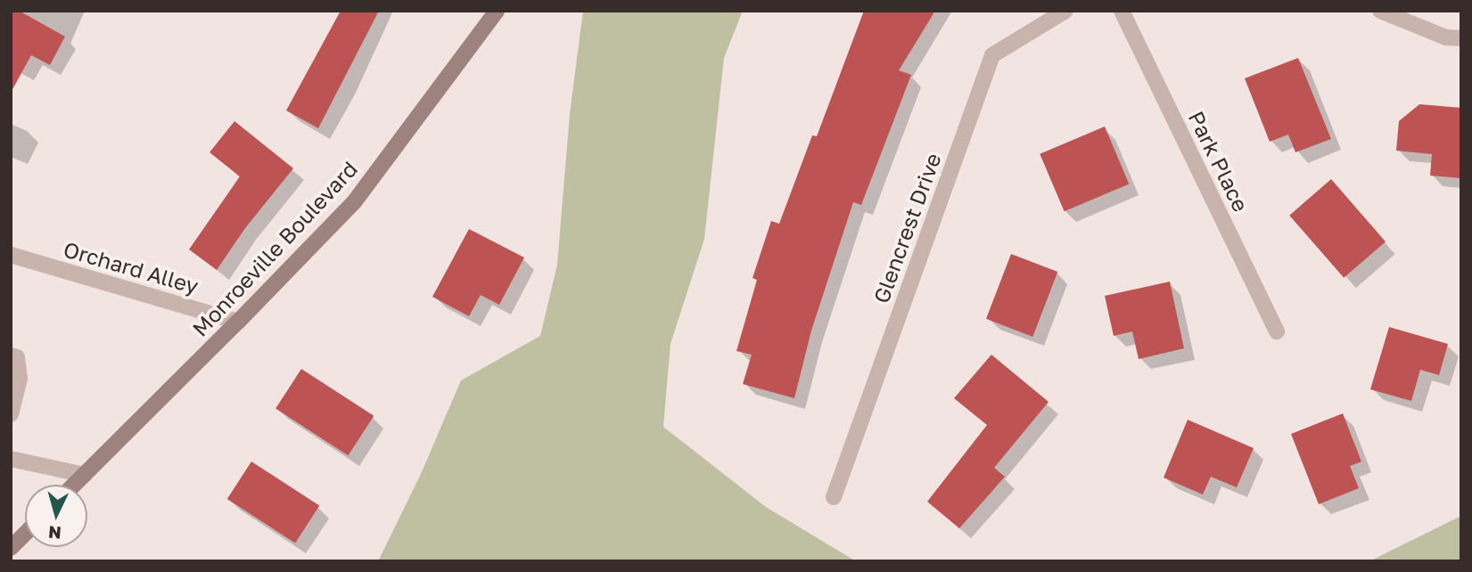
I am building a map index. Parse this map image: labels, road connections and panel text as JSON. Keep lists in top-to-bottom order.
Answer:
{
  "streets": {
    "main road": ["Monroeville Boulevard"],
    "street": ["Park Place", "Glencrest Drive", "Orchard Alley"]
  },
  "crossings": [
    ["Monroeville Boulevard", "Orchard Alley"]
  ],
  "north": "bottom"
}
